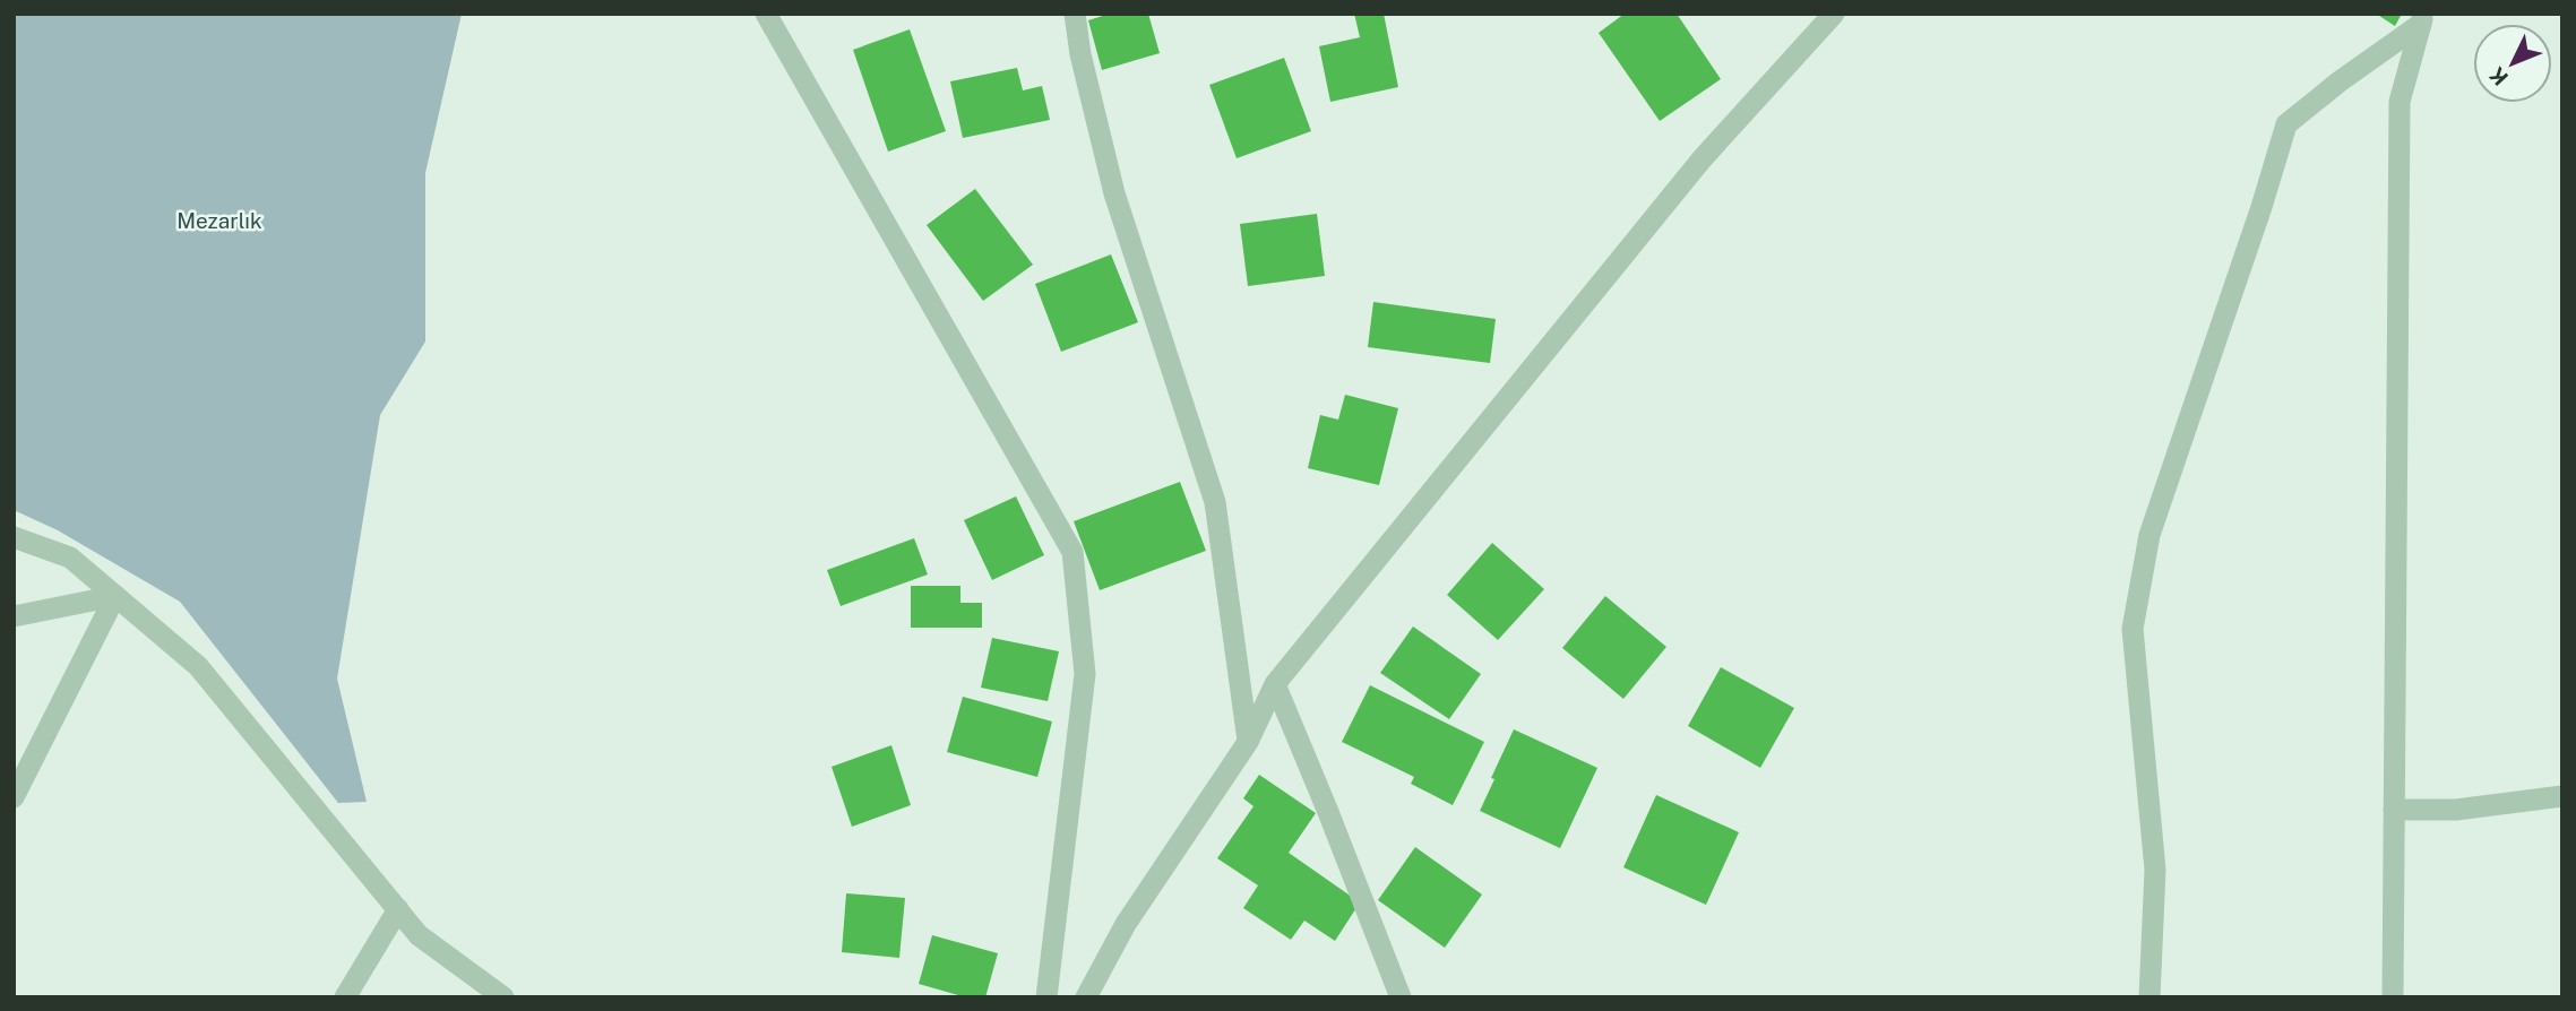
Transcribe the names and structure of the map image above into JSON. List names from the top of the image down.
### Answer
{
  "parks": ["Mezarlık"],
  "north": "bottom left"
}
